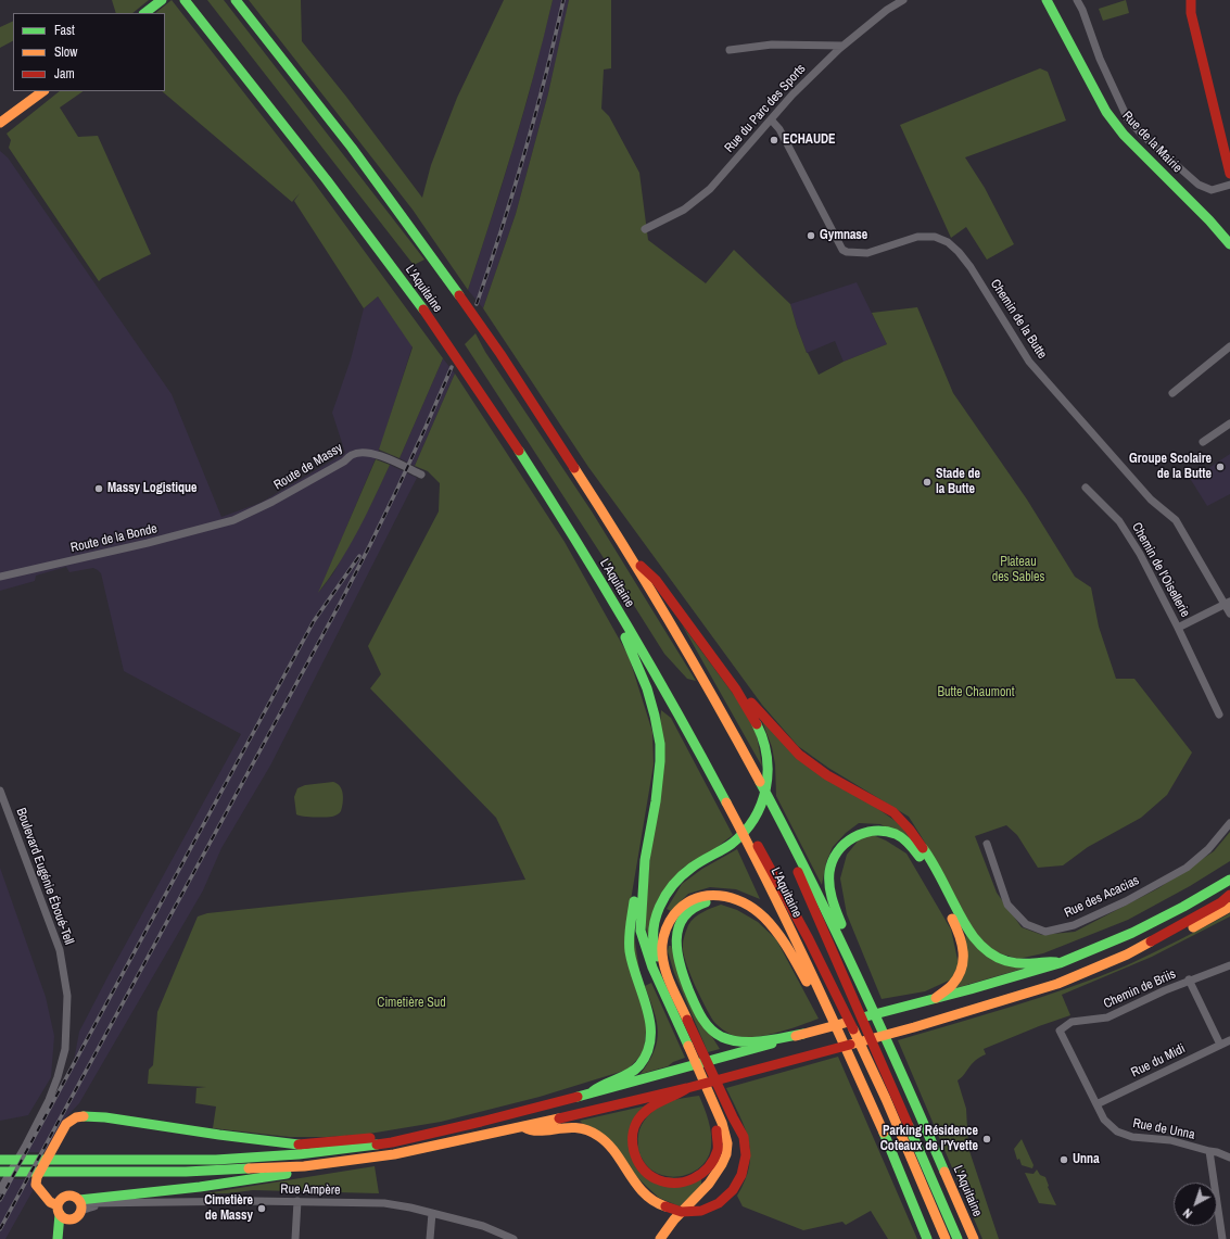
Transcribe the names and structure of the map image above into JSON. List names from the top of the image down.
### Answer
{
  "streets": {
    "main road": ["Rue de la Mairie", "L'Aquitaine"],
    "street": [
      "Rue du Parc des Sports",
      "Chemin de la Butte",
      "Route de Massy",
      "Route de la Bonde",
      "Chemin de l'Oisellerie",
      "Boulevard Eugénie Éboué-Tell",
      "Rue des Acacias",
      "Chemin de Briis",
      "Rue du Midi",
      "Rue de Unna",
      "Rue Ampère"
    ]
  },
  "crossings": [
    ["Rue du Parc des Sports", "Chemin de la Butte"],
    ["Chemin de la Butte", "Chemin de l'Oisellerie"],
    ["Route de Massy", "Route de la Bonde"],
    ["Chemin de Briis", "Rue de Unna"],
    ["Rue du Midi", "Rue de Unna"]
  ],
  "parks": ["Plateau des Sables", "Butte Chaumont", "Cimetière Sud"],
  "places": [
    "ECHAUDE",
    "Gymnase",
    "Groupe Scolaire de la Butte",
    "Stade de la Butte",
    "Massy Logistique",
    "Parking Résidence Coteaux de l’Yvette",
    "Unna",
    "Cimetière de Massy"
  ],
  "legend": ["Fast", "Slow", "Jam"],
  "north": "bottom left"
}
